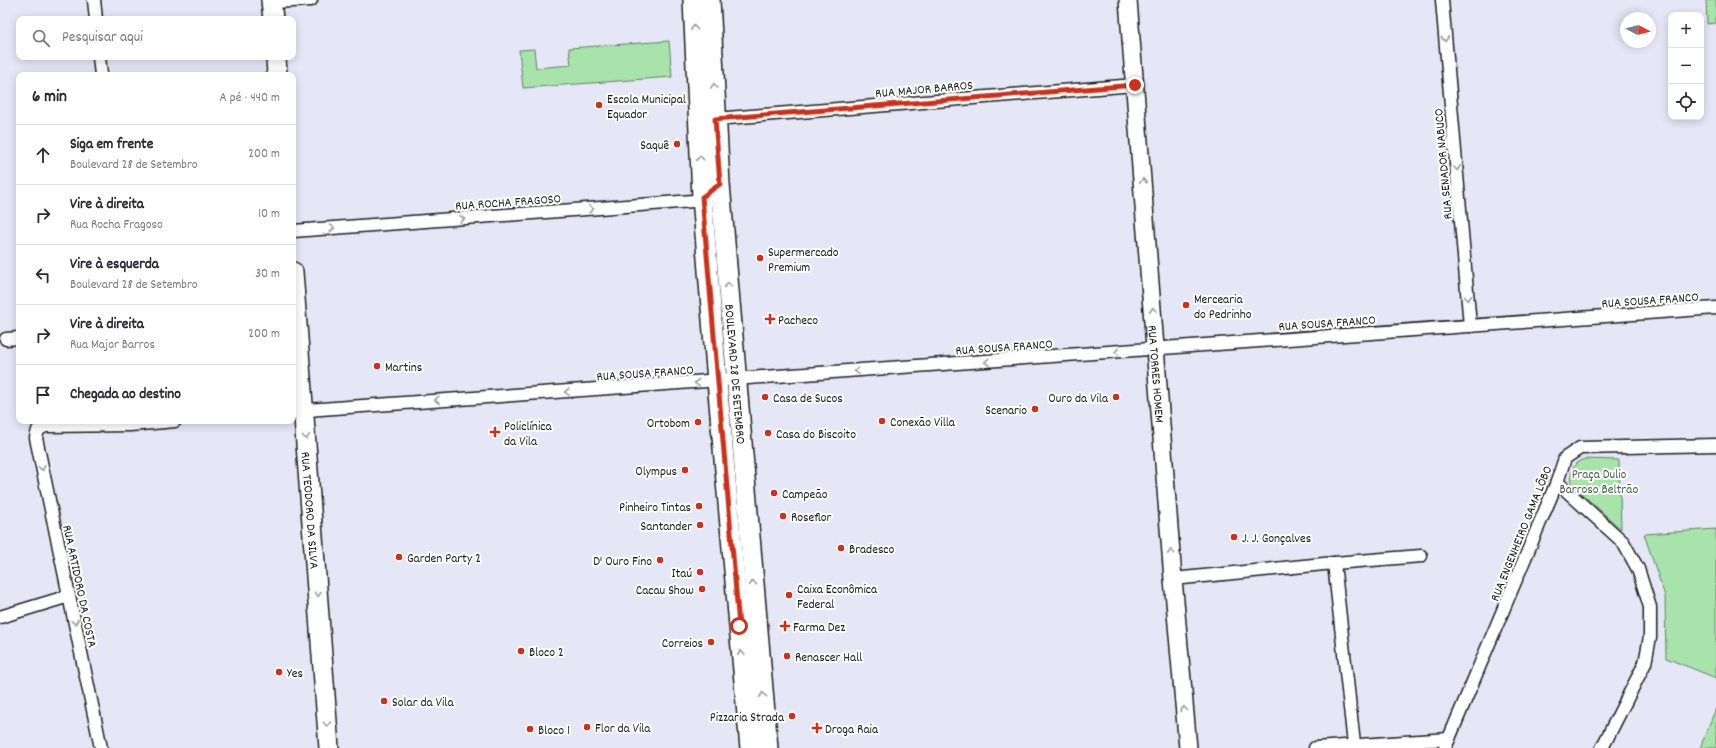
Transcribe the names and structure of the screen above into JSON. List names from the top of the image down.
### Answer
{
  "streets": {
    "main road": ["BOULEVARD 28 DE SETEMBRO", "RUA TEODORO DA SILVA"],
    "street": [
      "RUA MAJOR BARROS",
      "RUA SENADOR NABUCO",
      "RUA ROCHA FRAGOSO",
      "RUA SOUSA FRANCO",
      "RUA TORRES HOMEM",
      "RUA ENGENHEIRO GAMA LÔBO",
      "RUA ARTIDORO DA COSTA"
    ]
  },
  "crossings": [
    ["RUA MAJOR BARROS", "BOULEVARD 28 DE SETEMBRO"],
    ["RUA MAJOR BARROS", "RUA TORRES HOMEM"],
    ["RUA SENADOR NABUCO", "RUA SOUSA FRANCO"],
    ["RUA ROCHA FRAGOSO", "BOULEVARD 28 DE SETEMBRO"],
    ["RUA SOUSA FRANCO", "BOULEVARD 28 DE SETEMBRO"],
    ["RUA SOUSA FRANCO", "RUA TORRES HOMEM"],
    ["RUA SOUSA FRANCO", "RUA TEODORO DA SILVA"]
  ],
  "one_way": [
    "RUA SENADOR NABUCO",
    "RUA ROCHA FRAGOSO",
    "RUA SOUSA FRANCO",
    "BOULEVARD 28 DE SETEMBRO",
    "RUA TORRES HOMEM",
    "RUA TEODORO DA SILVA",
    "RUA ARTIDORO DA COSTA"
  ],
  "parks": ["Praça Dulio Barroso Beltrão"],
  "places": {
    "other": [
      "Escola Municipal Equador",
      "Saquê",
      "Supermercado Premium",
      "Mercearia do Pedrinho",
      "Martins",
      "Casa de Sucos",
      "Ouro da Vila",
      "Scenario",
      "Conexão Villa",
      "Ortobom",
      "Casa do Biscoito",
      "Olympus",
      "Campeão",
      "Pinheiro Tintas",
      "Roseflor",
      "Santander",
      "J. J. Gonçalves",
      "Bradesco",
      "Garden Party 2",
      "D' Ouro Fino",
      "Itaú",
      "Cacau Show",
      "Caixa Econômica Federal",
      "Correios",
      "Bloco 2",
      "Renascer Hall",
      "Yes",
      "Solar da Vila",
      "Pizzaria Strada",
      "Flor da Vila",
      "Bloco 1"
    ],
    "health": [
      "Pacheco",
      "Policlínica da Vila",
      "Farma Dez",
      "Droga Raia"
    ]
  },
  "north": "right",
  "page": {
    "map_buttons": ["+", "−"],
    "search": "Pesquisar aqui",
    "heading": ["6 min", "A pé · 440 m"],
    "list": [
      ["Siga em frente", "Boulevard 28 de Setembro", "200 m"],
      ["Vire à direita", "Rua Rocha Fragoso", "10 m"],
      ["Vire à esquerda", "Boulevard 28 de Setembro", "30 m"],
      ["Vire à direita", "Rua Major Barros", "200 m"],
      "Chegada ao destino"
    ]
  }
}
